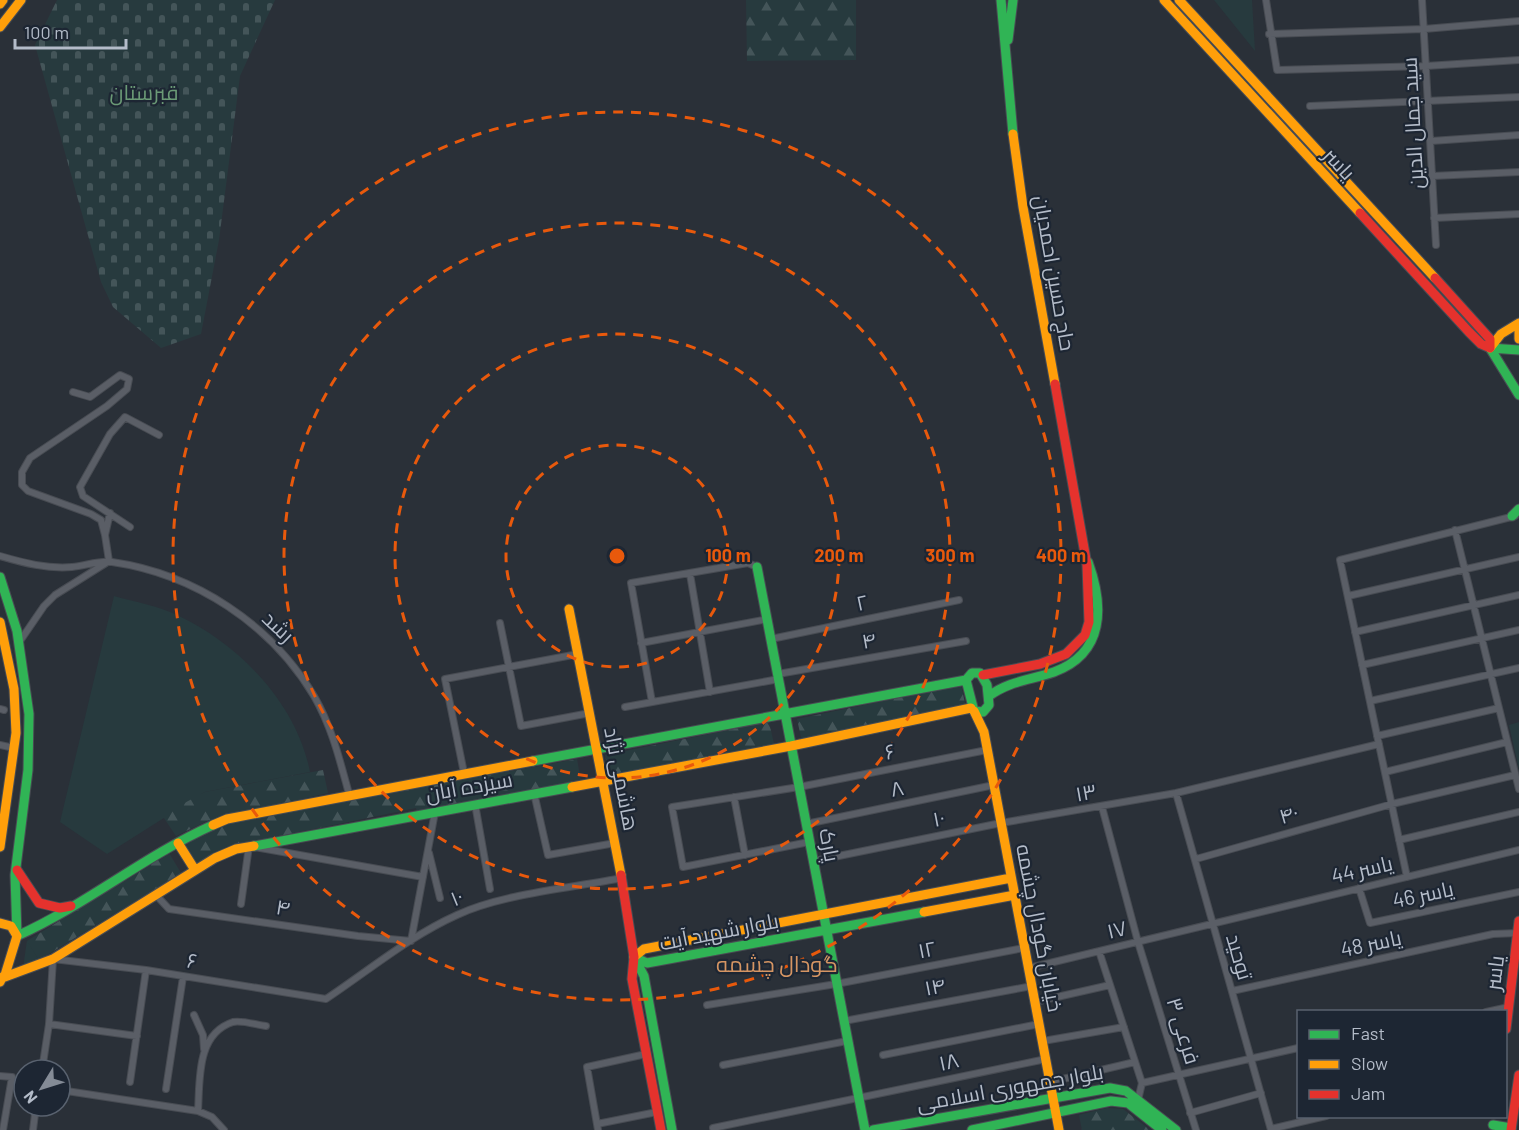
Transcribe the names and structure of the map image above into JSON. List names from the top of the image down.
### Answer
{
  "streets": {
    "main road": [
      "یاسر",
      "حاج حسین احمدیان",
      "هاشمی نژاد",
      "سیزده آبان",
      "پارک",
      "خیابان گودال چشمه",
      "بلوار شهید آیت",
      "بلوار جمهوری اسلامی"
    ],
    "street": [
      "سید جمال الدین",
      "۲",
      "رشد",
      "۴",
      "۶",
      "۸",
      "۱۳",
      "۴۰",
      "۱۰",
      "یاسر 44",
      "یاسر 46",
      "۱۷",
      "یاسر 48",
      "۱۲",
      "توحید",
      "۱۴",
      "فرعی ۳",
      "۱۸"
    ]
  },
  "crossings": [
    ["یاسر", "یاسر 48"],
    ["حاج حسین احمدیان", "سیزده آبان"],
    ["۲", "پارک"],
    ["رشد", "سیزده آبان"],
    ["۴", "سیزده آبان"],
    ["۴", "۱۰"],
    ["۴", "پارک"],
    ["۶", "سیزده آبان"],
    ["۶", "۱۰"],
    ["۶", "پارک"],
    ["۶", "خیابان گودال چشمه"],
    ["هاشمی نژاد", "سیزده آبان"],
    ["هاشمی نژاد", "۱۰"],
    ["هاشمی نژاد", "بلوار شهید آیت"],
    ["سیزده آبان", "۱۰"],
    ["سیزده آبان", "پارک"],
    ["۸", "پارک"],
    ["۸", "خیابان گودال چشمه"],
    ["۱۳", "۱۰"],
    ["۱۳", "خیابان گودال چشمه"],
    ["۱۳", "توحید"],
    ["۱۳", "فرعی ۳"],
    ["۴۰", "توحید"],
    ["۱۰", "پارک"],
    ["۱۰", "خیابان گودال چشمه"],
    ["پارک", "بلوار شهید آیت"],
    ["پارک", "۱۲"],
    ["پارک", "۱۴"],
    ["پارک", "۱۸"],
    ["یاسر 44", "یاسر 46"],
    ["یاسر 44", "۱۷"],
    ["یاسر 44", "توحید"],
    ["خیابان گودال چشمه", "۱۷"],
    ["خیابان گودال چشمه", "بلوار شهید آیت"],
    ["خیابان گودال چشمه", "۱۲"],
    ["خیابان گودال چشمه", "۱۴"],
    ["خیابان گودال چشمه", "۱۸"],
    ["خیابان گودال چشمه", "بلوار جمهوری اسلامی"],
    ["۱۷", "توحید"],
    ["۱۷", "فرعی ۳"],
    ["یاسر 48", "توحید"]
  ],
  "districts": ["گودال چشمه"],
  "parks": ["قبرستان"],
  "legend": ["Fast", "Slow", "Jam"],
  "scale_bar": "100 m",
  "north": "bottom left",
  "rings": [
    "100 m",
    "200 m",
    "300 m",
    "400 m"
  ]
}
